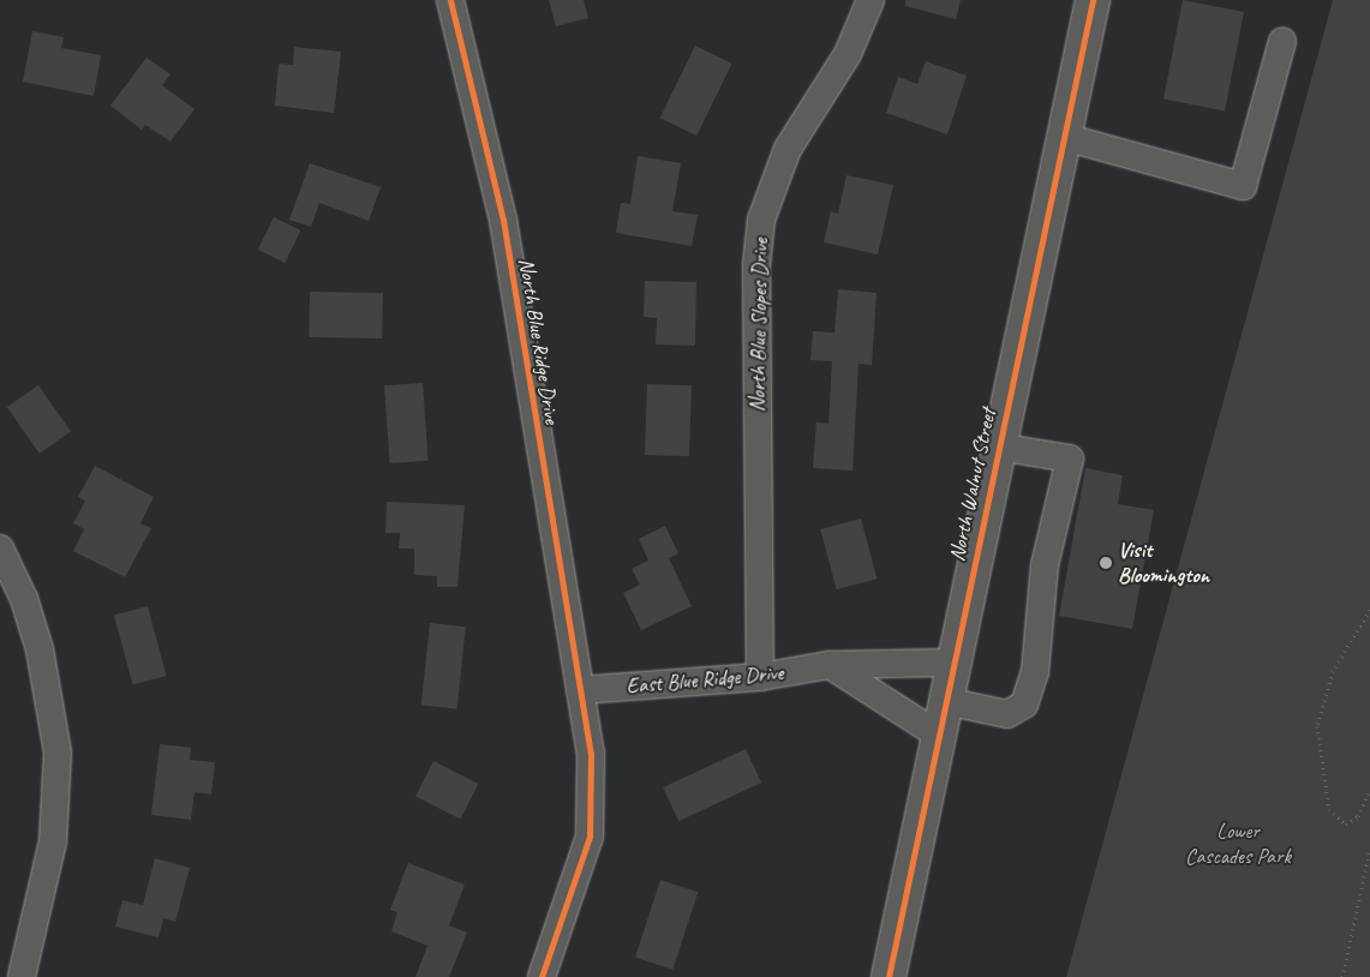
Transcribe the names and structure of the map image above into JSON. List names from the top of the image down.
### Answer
{
  "streets": {
    "main road": ["North Walnut Street"],
    "street": ["North Blue Slopes Drive", "North Blue Ridge Drive", "East Blue Ridge Drive"]
  },
  "crossings": [
    ["North Blue Slopes Drive", "East Blue Ridge Drive"],
    ["North Blue Ridge Drive", "East Blue Ridge Drive"],
    ["North Walnut Street", "East Blue Ridge Drive"]
  ],
  "parks": ["Lower Cascades Park"],
  "places": ["Visit Bloomington"]
}
